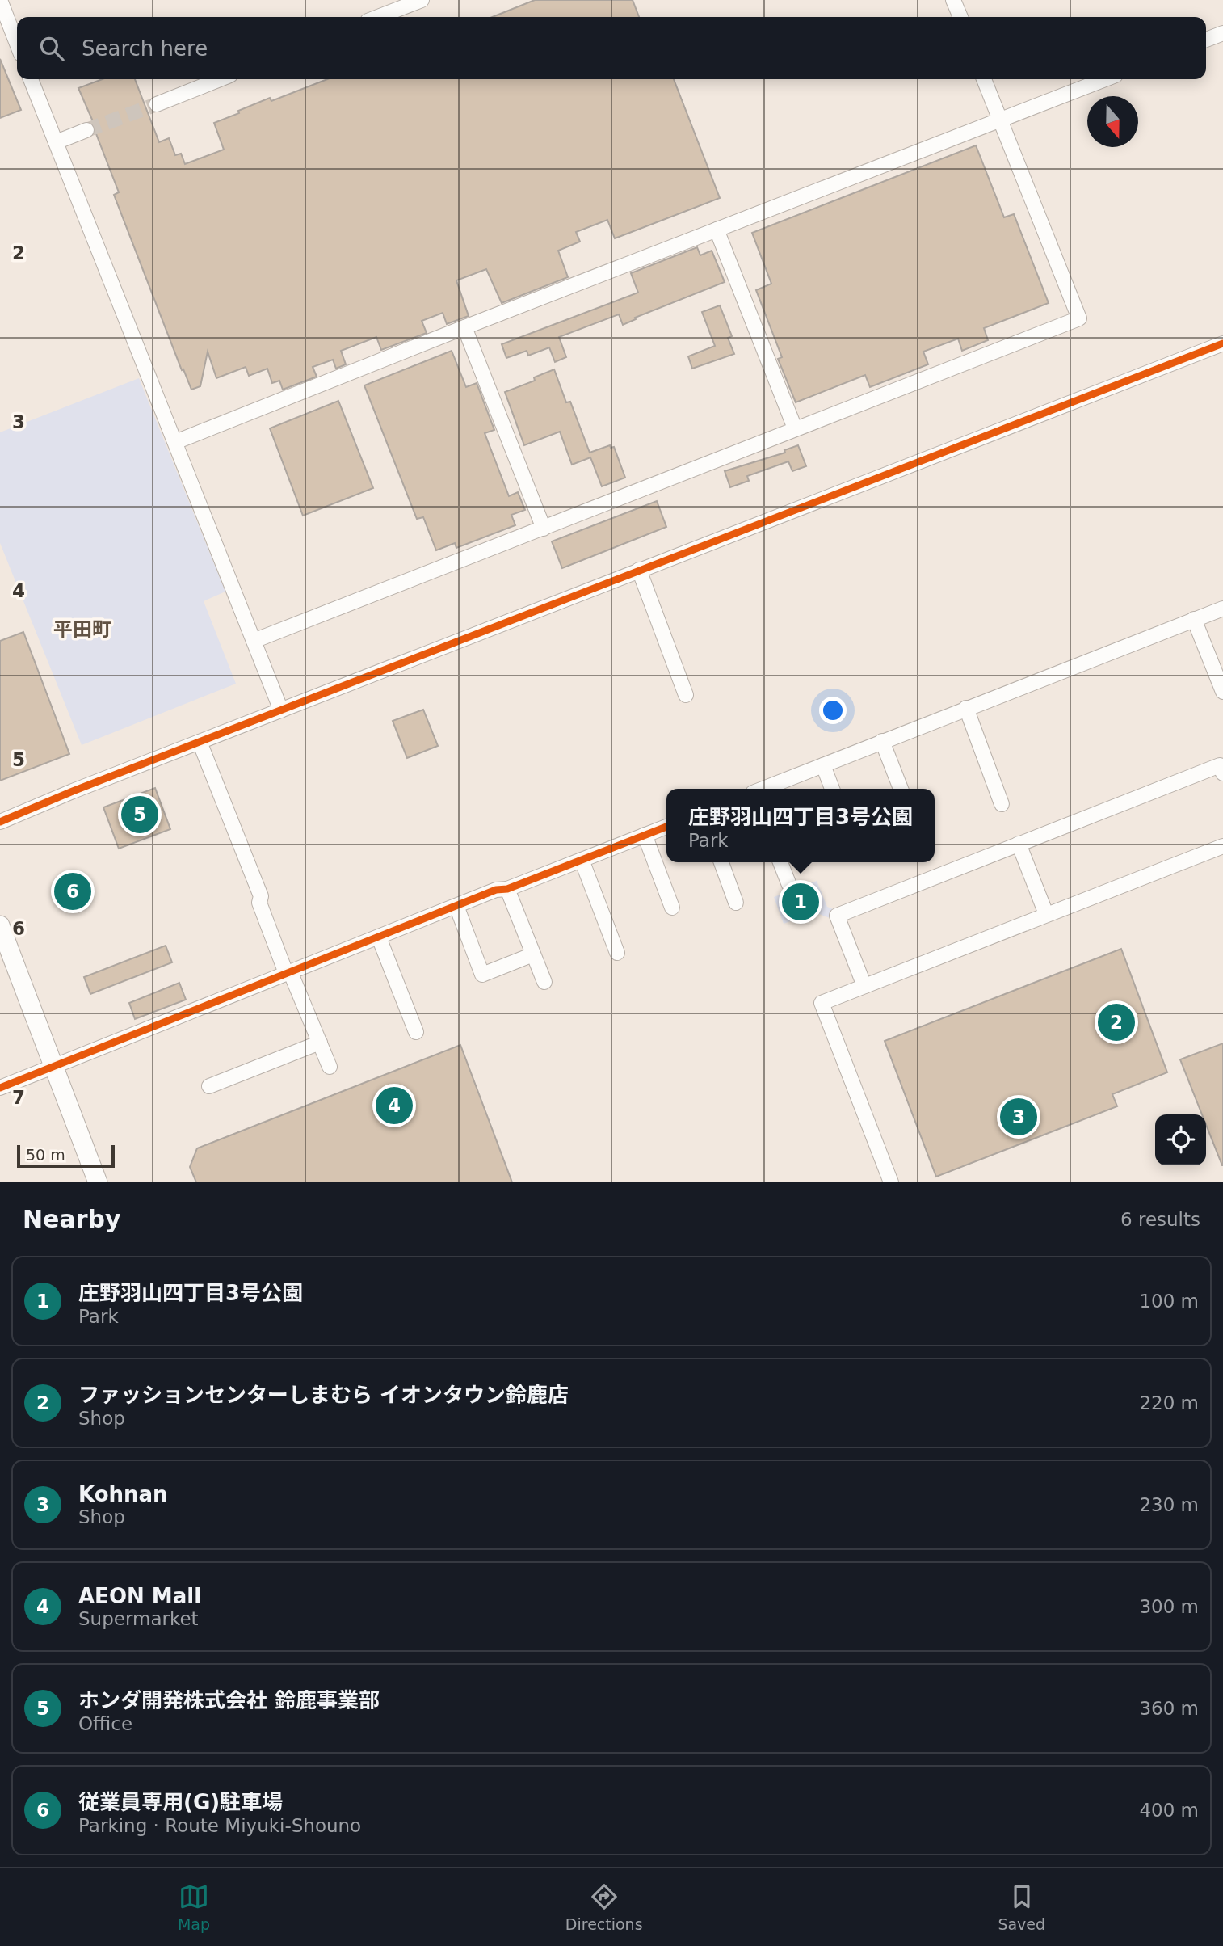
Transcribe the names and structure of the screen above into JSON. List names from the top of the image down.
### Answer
{
  "districts": ["平田町"],
  "scale_bar": "50 m",
  "north": "bottom",
  "page": {
    "search": "Search here",
    "popup": ["庄野羽山四丁目3号公園", "Park"],
    "pins": [
      "5",
      "6",
      "1",
      "2",
      "4",
      "3"
    ],
    "scale": "50 m",
    "heading": ["Nearby", "6 results"],
    "list": [
      {
        "mark": "1",
        "name": "庄野羽山四丁目3号公園",
        "note": "Park",
        "value": "100 m"
      },
      {
        "mark": "2",
        "name": "ファッションセンターしまむら イオンタウン鈴鹿店",
        "note": "Shop",
        "value": "220 m"
      },
      {
        "mark": "3",
        "name": "Kohnan",
        "note": "Shop",
        "value": "230 m"
      },
      {
        "mark": "4",
        "name": "AEON Mall",
        "note": "Supermarket",
        "value": "300 m"
      },
      {
        "mark": "5",
        "name": "ホンダ開発株式会社 鈴鹿事業部",
        "note": "Office",
        "value": "360 m"
      },
      {
        "mark": "6",
        "name": "従業員専用(G)駐車場",
        "note": "Parking · Route Miyuki-Shouno",
        "value": "400 m"
      }
    ],
    "nav": ["Map", "Directions", "Saved"]
  },
  "grid": {
    "rows": [
      "2",
      "3",
      "4",
      "5",
      "6",
      "7"
    ]
  }
}
